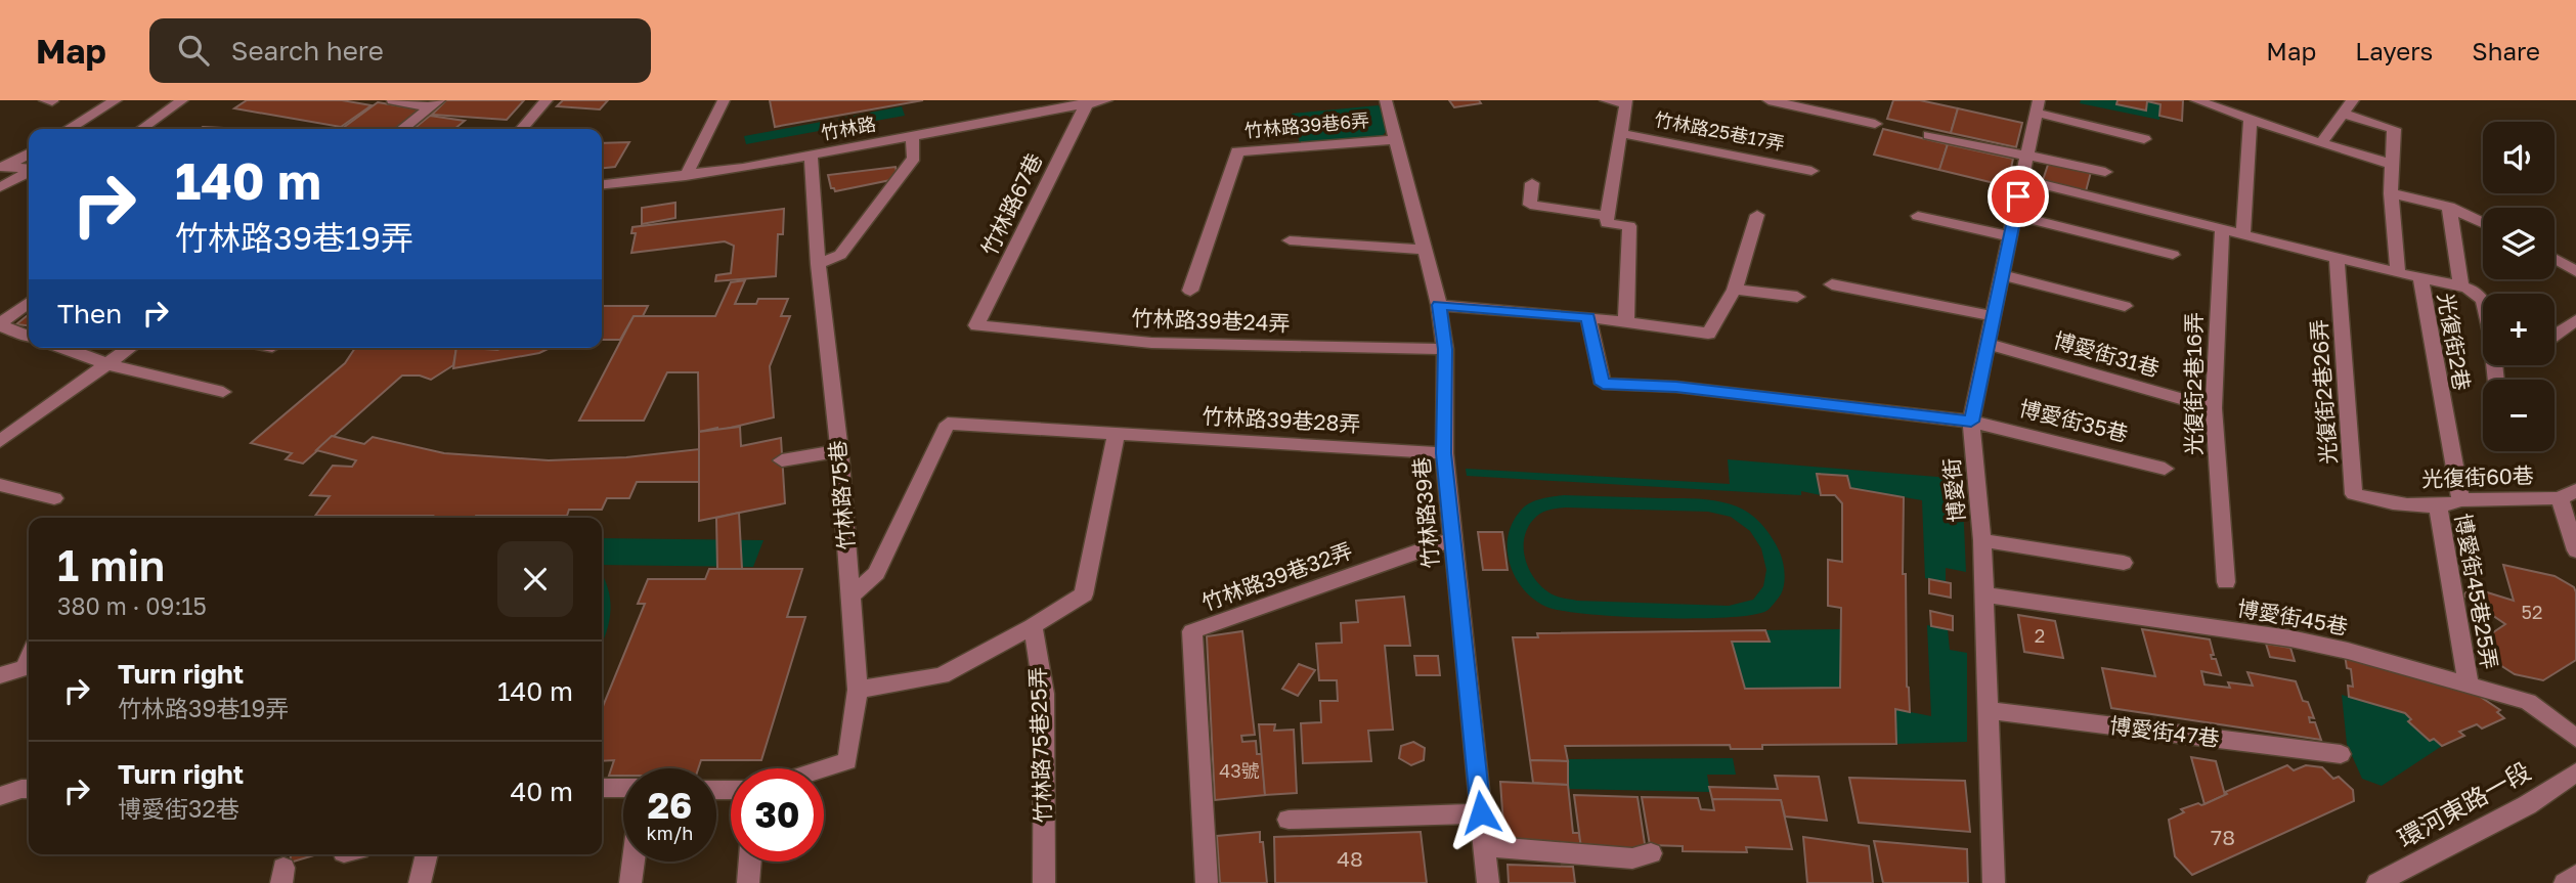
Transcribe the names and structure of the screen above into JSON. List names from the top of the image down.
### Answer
{
  "streets": {
    "street": [
      "竹林路39巷6弄",
      "竹林路",
      "竹林路25巷17弄",
      "竹林路67巷",
      "竹林路39巷24弄",
      "光復街2巷",
      "博愛街31巷",
      "光復街2巷16弄",
      "光復街2巷26弄",
      "竹林路39巷28弄",
      "博愛街35巷",
      "光復街60巷",
      "博愛街",
      "竹林路75巷",
      "竹林路39巷",
      "竹林路39巷32弄",
      "博愛街45巷25弄",
      "博愛街45巷",
      "博愛街47巷",
      "竹林路75巷25弄",
      "環河東路一段"
    ]
  },
  "crossings": [
    ["竹林路39巷6弄", "竹林路39巷"],
    ["竹林路", "竹林路67巷"],
    ["竹林路", "竹林路75巷"],
    ["竹林路67巷", "竹林路39巷24弄"],
    ["竹林路39巷24弄", "竹林路39巷"],
    ["光復街2巷", "光復街2巷16弄"],
    ["光復街2巷", "光復街2巷26弄"],
    ["光復街2巷", "光復街60巷"],
    ["光復街2巷", "博愛街"],
    ["博愛街31巷", "光復街2巷16弄"],
    ["博愛街31巷", "博愛街"],
    ["光復街2巷26弄", "光復街60巷"],
    ["竹林路39巷28弄", "竹林路75巷"],
    ["竹林路39巷28弄", "竹林路39巷"],
    ["博愛街35巷", "博愛街"],
    ["光復街60巷", "博愛街45巷25弄"],
    ["博愛街", "博愛街45巷"],
    ["博愛街", "博愛街47巷"],
    ["竹林路39巷", "竹林路39巷32弄"],
    ["博愛街45巷25弄", "博愛街45巷"]
  ],
  "house_numbers": [
    "52",
    "2",
    "43號",
    "78",
    "48"
  ],
  "page": {
    "header": "Map",
    "search": "Search here",
    "nav": ["Map", "Layers", "Share"],
    "map_buttons": ["+", "−"],
    "turn": ["140 m", "竹林路39巷19弄"],
    "then": "Then",
    "heading": ["1 min", "380 m · 09:15"],
    "list": [
      {
        "name": "Turn right",
        "note": "竹林路39巷19弄",
        "value": "140 m"
      },
      {
        "name": "Turn right",
        "note": "博愛街32巷",
        "value": "40 m"
      }
    ],
    "speed": "26 km/h",
    "limit": "30"
  }
}
